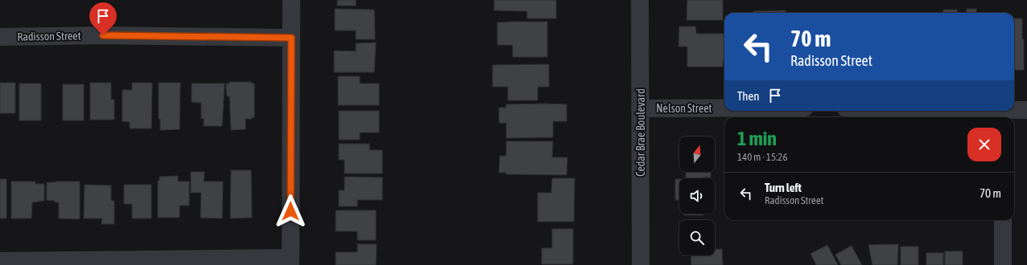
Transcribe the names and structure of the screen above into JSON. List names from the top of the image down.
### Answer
{
  "streets": {
    "street": ["Radisson Street", "Nelson Street", "Cedar Brae Boulevard"]
  },
  "crossings": [
    ["Nelson Street", "Cedar Brae Boulevard"]
  ],
  "north": "top",
  "page": {
    "turn": ["70 m", "Radisson Street"],
    "then": "Then",
    "heading": ["1 min", "140 m · 15:26"],
    "list": [
      {
        "name": "Turn left",
        "note": "Radisson Street",
        "value": "70 m"
      }
    ]
  }
}
